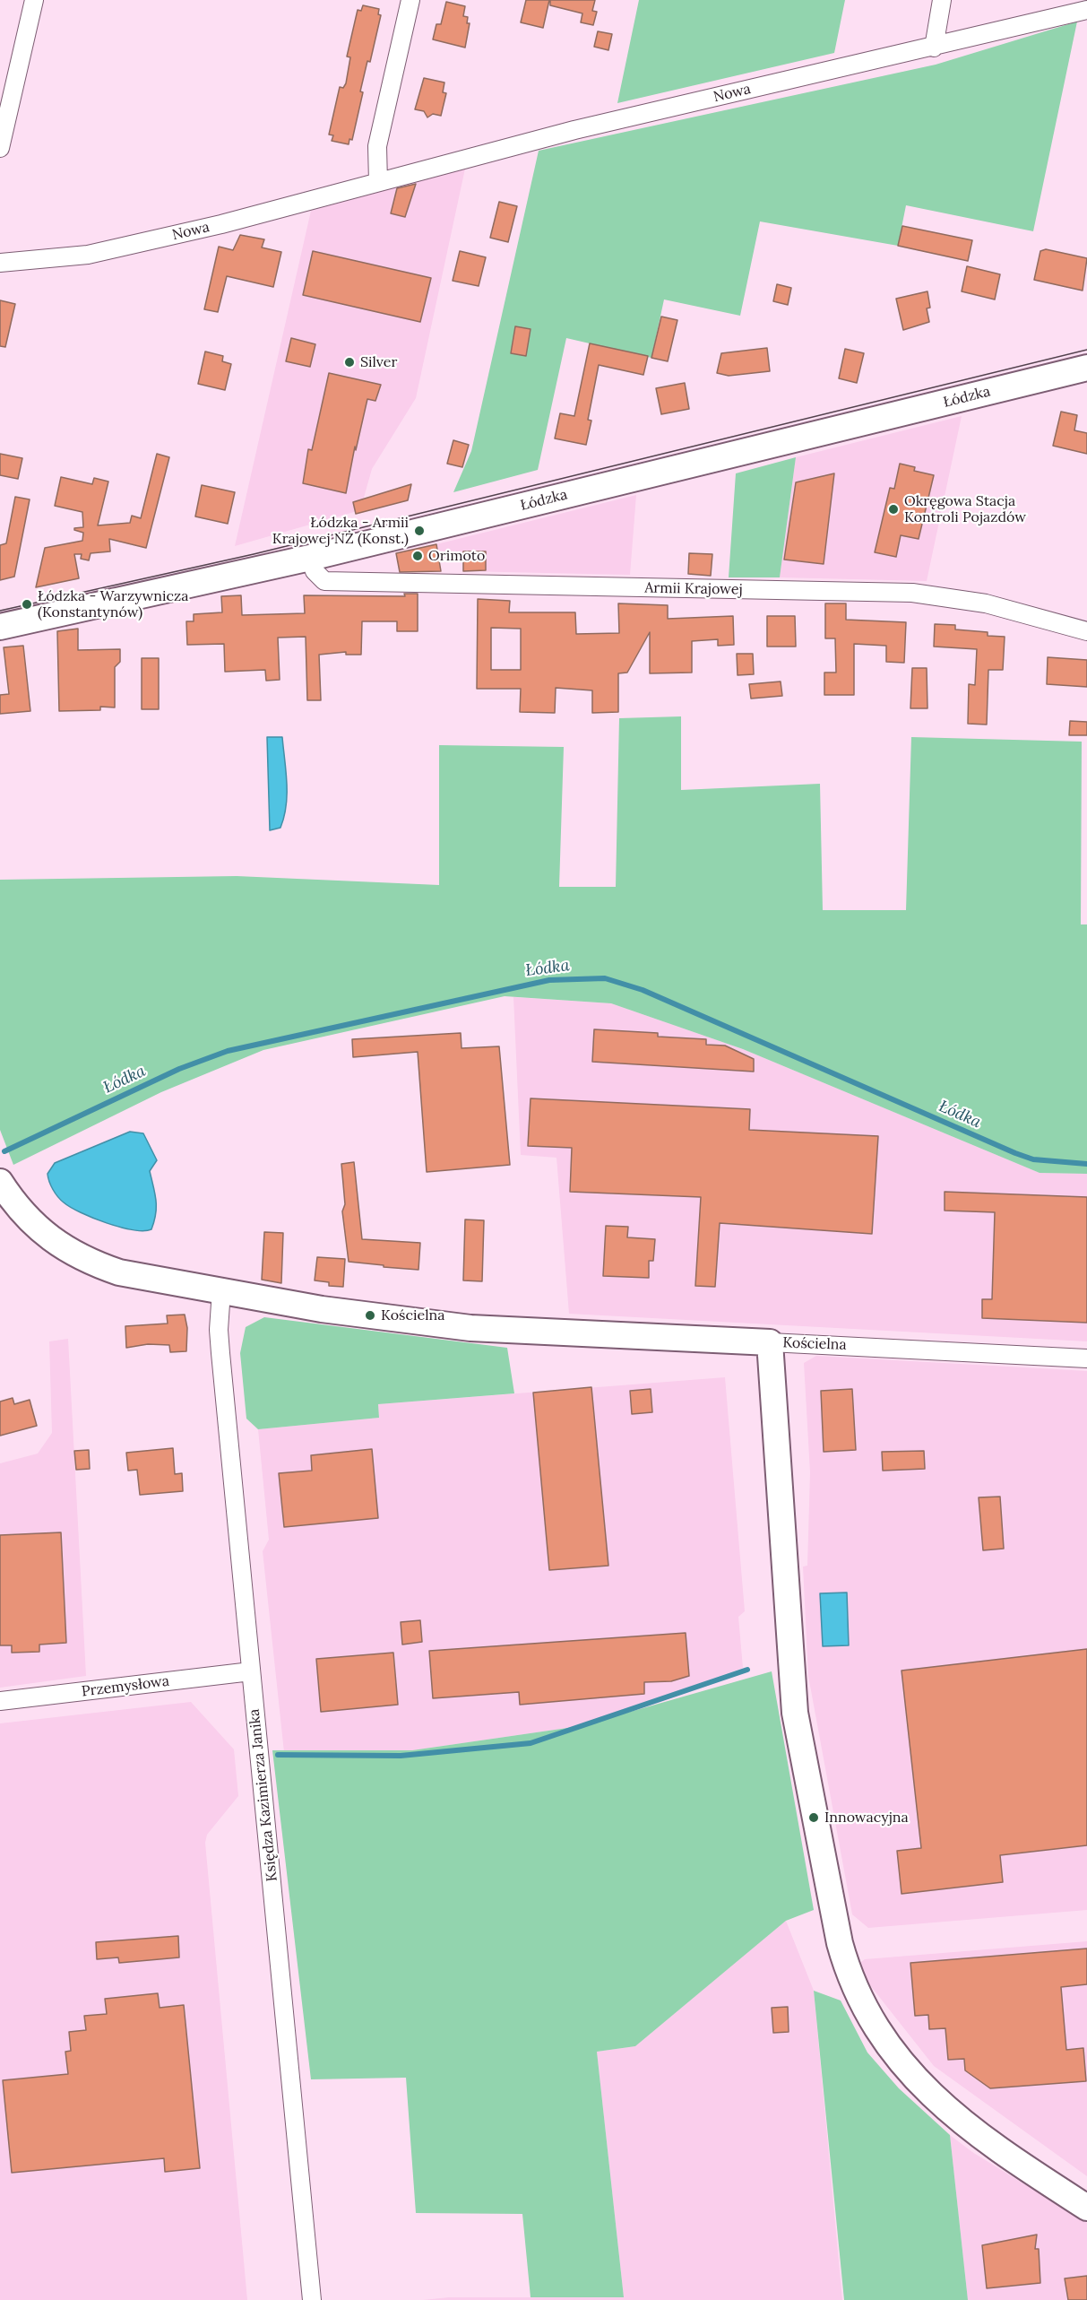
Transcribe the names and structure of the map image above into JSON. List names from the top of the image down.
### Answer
{
  "streets": {
    "street": [
      "Nowa",
      "Łódzka",
      "Armii Krajowej",
      "Kościelna",
      "Przemysłowa",
      "Księdza Kazimierza Janika"
    ]
  },
  "crossings": [
    ["Łódzka", "Armii Krajowej"],
    ["Kościelna", "Księdza Kazimierza Janika"],
    ["Przemysłowa", "Księdza Kazimierza Janika"]
  ],
  "water": ["Łódka"],
  "places": [
    "Silver",
    "Okręgowa Stacja Kontroli Pojazdów",
    "Łódzka - Armii Krajowej NŻ (Konst.)",
    "Orimoto",
    "Łódzka - Warzywnicza (Konstantynów)",
    "Kościelna",
    "Innowacyjna"
  ]
}
